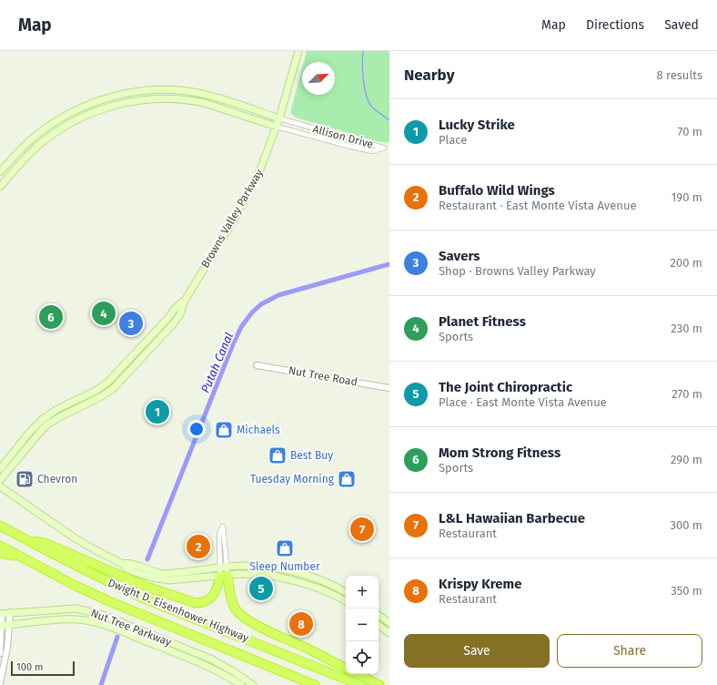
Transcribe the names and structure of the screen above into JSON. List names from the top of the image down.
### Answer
{
  "streets": {
    "highway": ["Dwight D. Eisenhower Highway"],
    "main road": ["Allison Drive", "Browns Valley Parkway", "Nut Tree Parkway"],
    "street": ["Nut Tree Road"]
  },
  "crossings": [
    ["Allison Drive", "Browns Valley Parkway"]
  ],
  "water": ["Putah Canal"],
  "places": {
    "shop": [
      "Michaels",
      "Best Buy",
      "Tuesday Morning",
      "Sleep Number"
    ],
    "fuel station": ["Chevron"]
  },
  "scale_bar": "100 m",
  "north": "top right",
  "page": {
    "header": "Map",
    "nav": ["Map", "Directions", "Saved"],
    "heading": ["Nearby", "8 results"],
    "list": [
      {
        "mark": "1",
        "name": "Lucky Strike",
        "note": "Place",
        "value": "70 m"
      },
      {
        "mark": "2",
        "name": "Buffalo Wild Wings",
        "note": "Restaurant · East Monte Vista Avenue",
        "value": "190 m"
      },
      {
        "mark": "3",
        "name": "Savers",
        "note": "Shop · Browns Valley Parkway",
        "value": "200 m"
      },
      {
        "mark": "4",
        "name": "Planet Fitness",
        "note": "Sports",
        "value": "230 m"
      },
      {
        "mark": "5",
        "name": "The Joint Chiropractic",
        "note": "Place · East Monte Vista Avenue",
        "value": "270 m"
      },
      {
        "mark": "6",
        "name": "Mom Strong Fitness",
        "note": "Sports",
        "value": "290 m"
      },
      {
        "mark": "7",
        "name": "L&L Hawaiian Barbecue",
        "note": "Restaurant",
        "value": "300 m"
      },
      {
        "mark": "8",
        "name": "Krispy Kreme",
        "note": "Restaurant",
        "value": "350 m"
      }
    ],
    "pins": [
      "4",
      "6",
      "3",
      "1",
      "7",
      "2",
      "5",
      "8"
    ],
    "map_buttons": ["+", "−"],
    "buttons": ["Save", "Share"],
    "scale": "100 m"
  }
}
